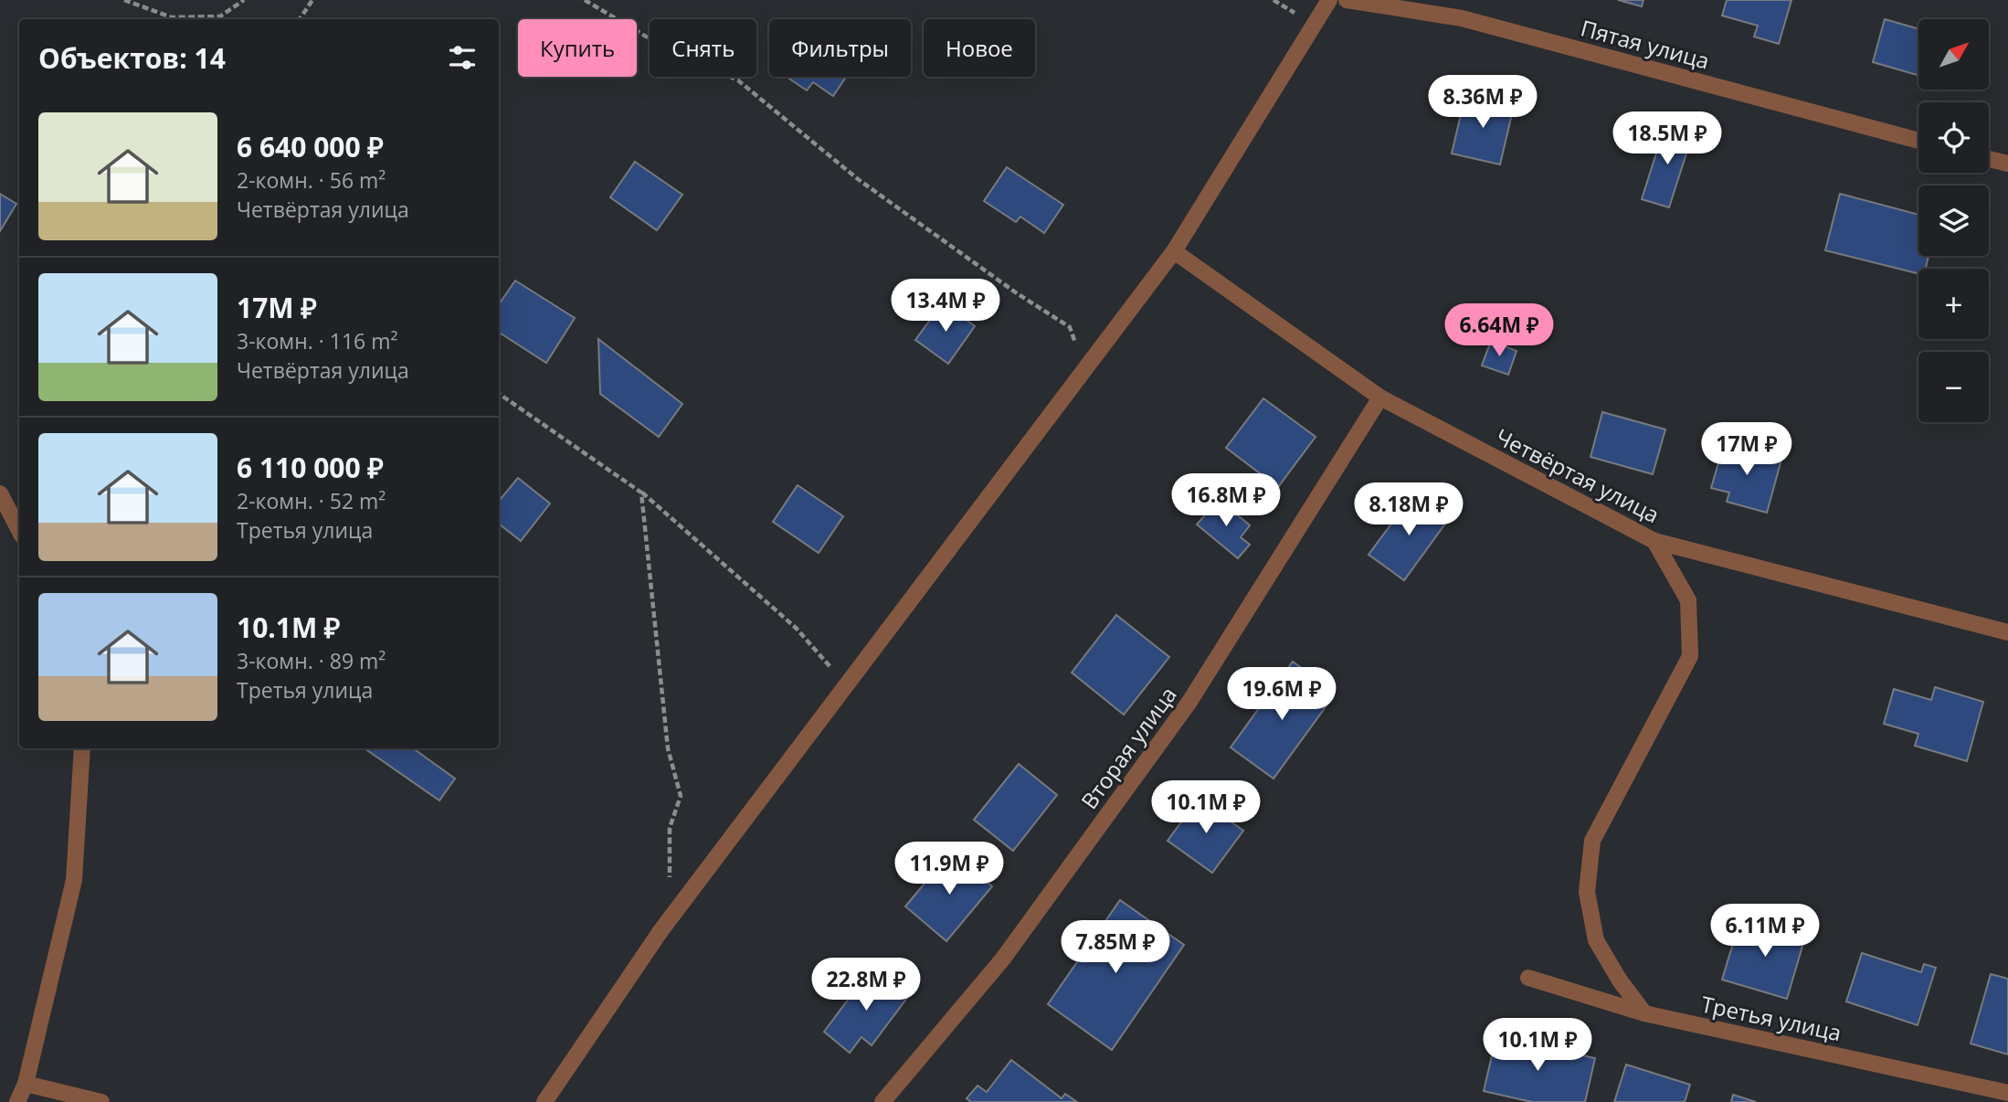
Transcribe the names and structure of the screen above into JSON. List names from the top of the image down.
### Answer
{
  "streets": {
    "street": [
      "Пятая улица",
      "Четвёртая улица",
      "Вторая улица",
      "Третья улица"
    ]
  },
  "crossings": [
    ["Четвёртая улица", "Вторая улица"]
  ],
  "north": "top right",
  "page": {
    "map_buttons": ["+", "−"],
    "chip": [
      "Купить",
      "Снять",
      "Фильтры",
      "Новое"
    ],
    "heading": "Объектов: 14",
    "price": [
      "8.36M ₽",
      "18.5M ₽",
      "13.4M ₽",
      "6.64M ₽",
      "17M ₽",
      "16.8M ₽",
      "8.18M ₽",
      "19.6M ₽",
      "10.1M ₽",
      "11.9M ₽",
      "6.11M ₽",
      "7.85M ₽",
      "22.8M ₽",
      "10.1M ₽"
    ],
    "list": [
      {
        "name": "6 640 000 ₽",
        "note": "2-комн. · 56 m² · Четвёртая улица"
      },
      {
        "name": "17M ₽",
        "note": "3-комн. · 116 m² · Четвёртая улица"
      },
      {
        "name": "6 110 000 ₽",
        "note": "2-комн. · 52 m² · Третья улица"
      },
      {
        "name": "10.1M ₽",
        "note": "3-комн. · 89 m² · Третья улица"
      }
    ]
  }
}
